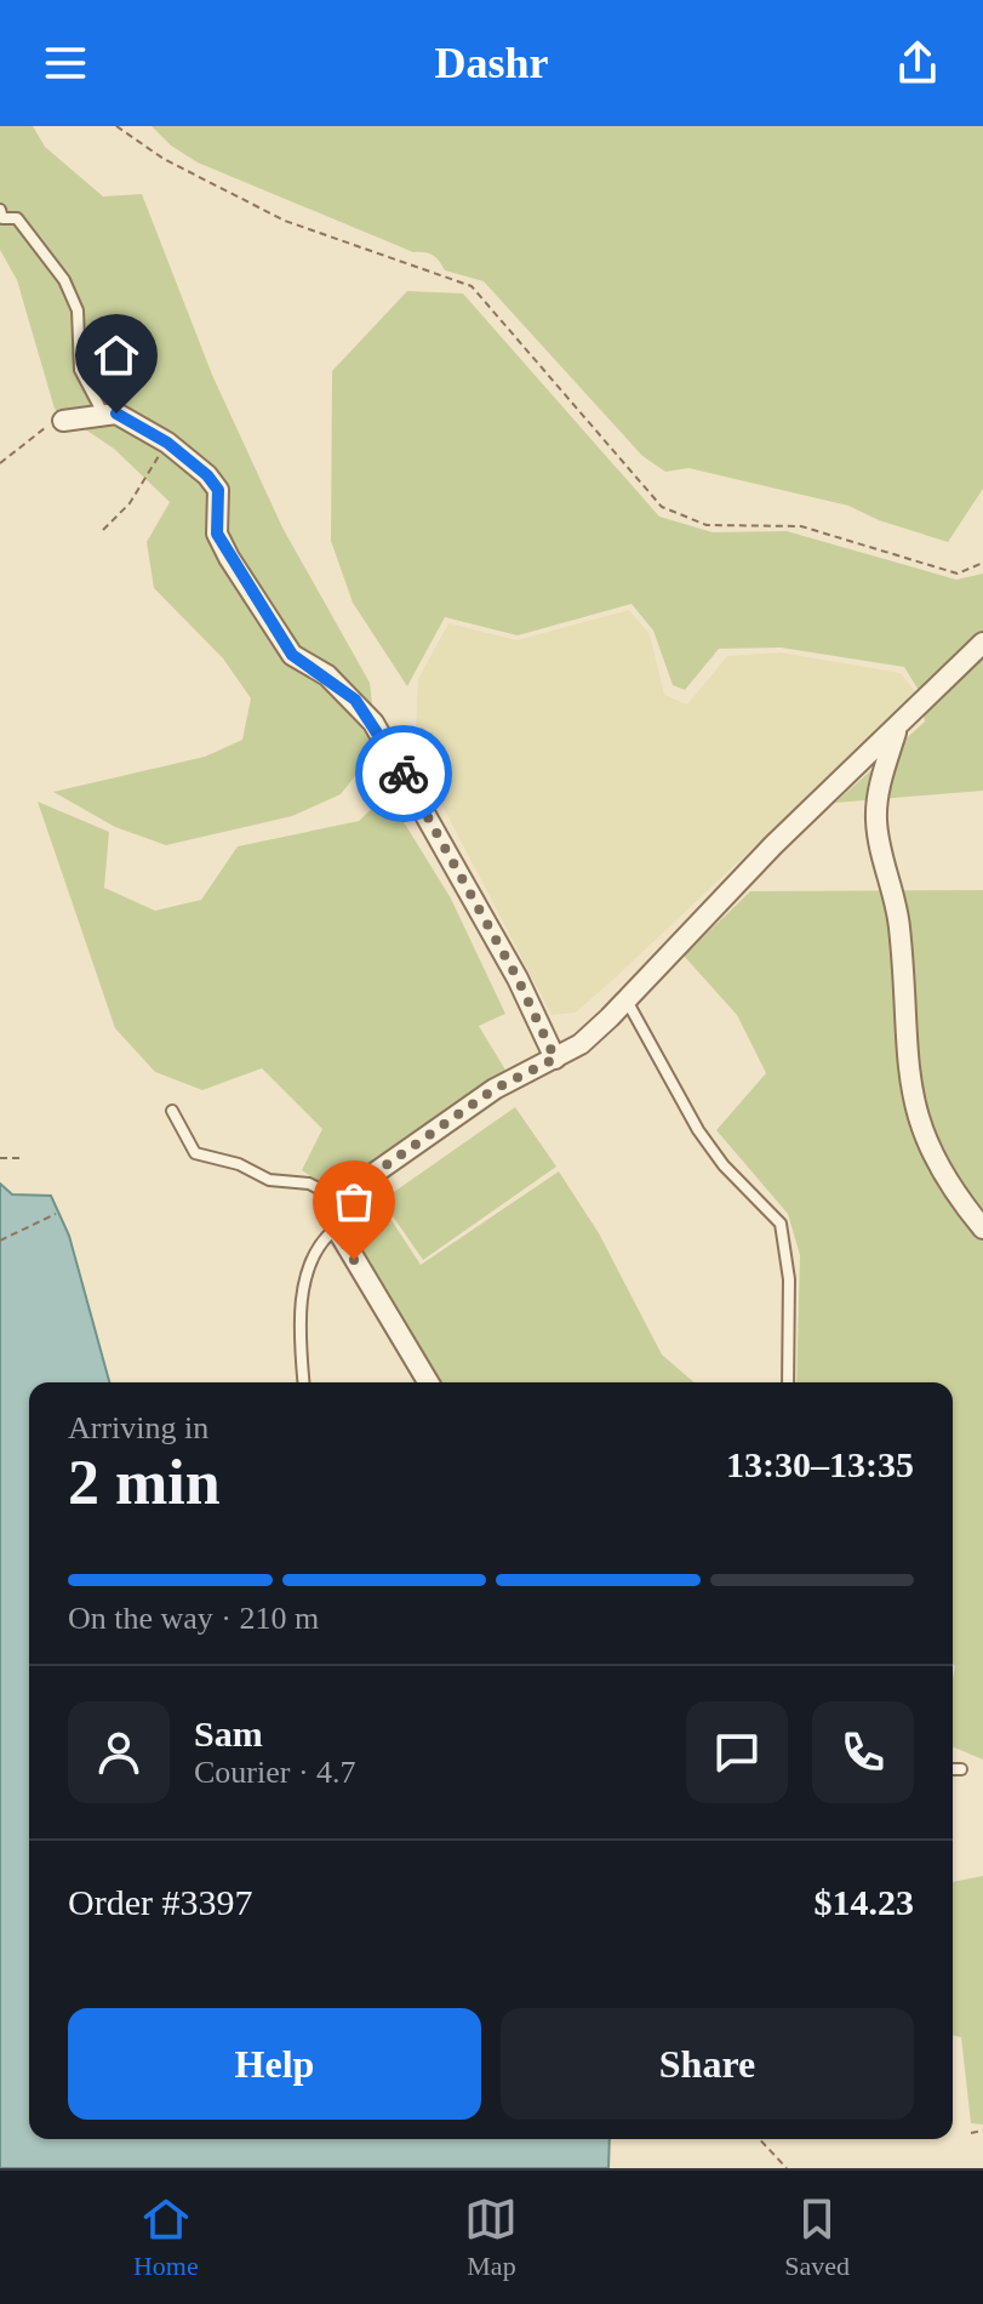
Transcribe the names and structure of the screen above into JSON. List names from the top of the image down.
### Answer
{
  "page": {
    "header": "Dashr",
    "heading": ["2 min", "Arriving in", "13:30–13:35"],
    "panel": [
      "Sam",
      "Courier · 4.7",
      "Order #3397",
      "$14.23"
    ],
    "bar": "On the way · 210 m",
    "buttons": ["Help", "Share"],
    "tabs": ["Home", "Map", "Saved"]
  }
}
